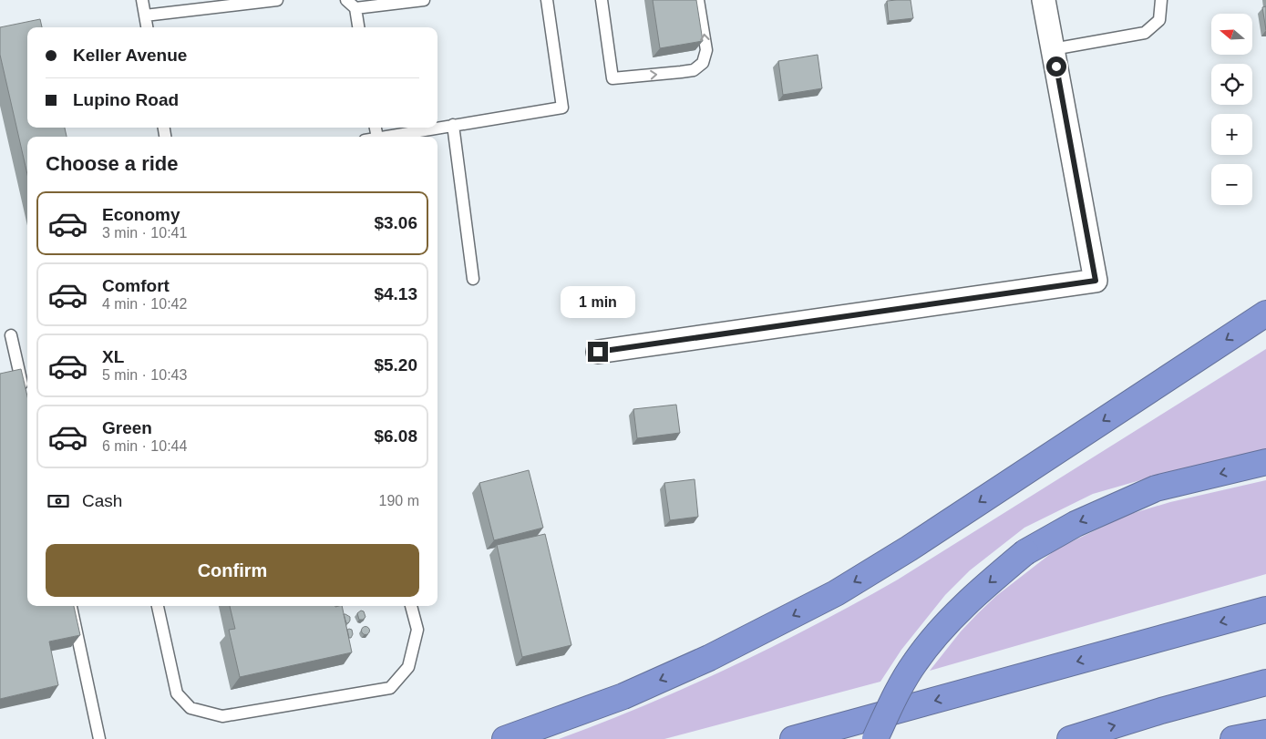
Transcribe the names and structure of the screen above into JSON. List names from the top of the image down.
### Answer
{
  "north": "left",
  "page": {
    "map_buttons": ["+", "−"],
    "banner": ["Keller Avenue", "Lupino Road"],
    "heading": "Choose a ride",
    "list": [
      {
        "name": "Economy",
        "note": "3 min · 10:41",
        "value": "$3.06"
      },
      {
        "name": "Comfort",
        "note": "4 min · 10:42",
        "value": "$4.13"
      },
      {
        "name": "XL",
        "note": "5 min · 10:43",
        "value": "$5.20"
      },
      {
        "name": "Green",
        "note": "6 min · 10:44",
        "value": "$6.08"
      }
    ],
    "bubble": "1 min",
    "pay": ["Cash", "190 m"],
    "buttons": "Confirm"
  }
}
